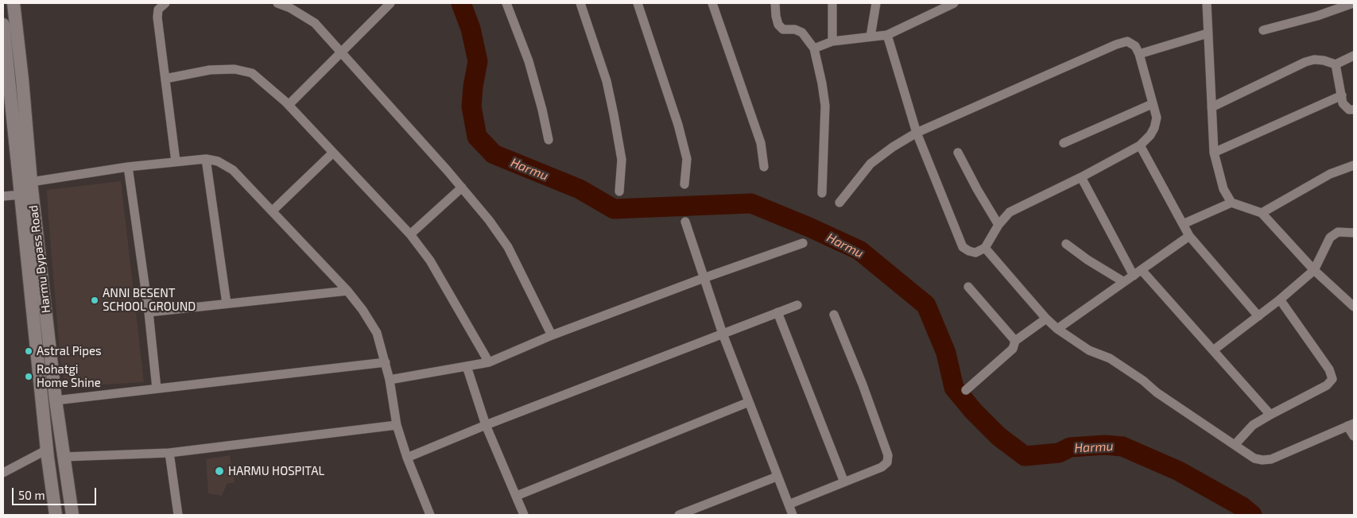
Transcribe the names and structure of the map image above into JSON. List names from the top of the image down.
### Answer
{
  "streets": {
    "main road": ["Harmu Bypass Road"]
  },
  "water": ["Harmu"],
  "places": [
    "ANNI BESENT SCHOOL GROUND",
    "Astral Pipes",
    "Rohatgi Home Shine",
    "HARMU HOSPITAL"
  ],
  "scale_bar": "50 m"
}
